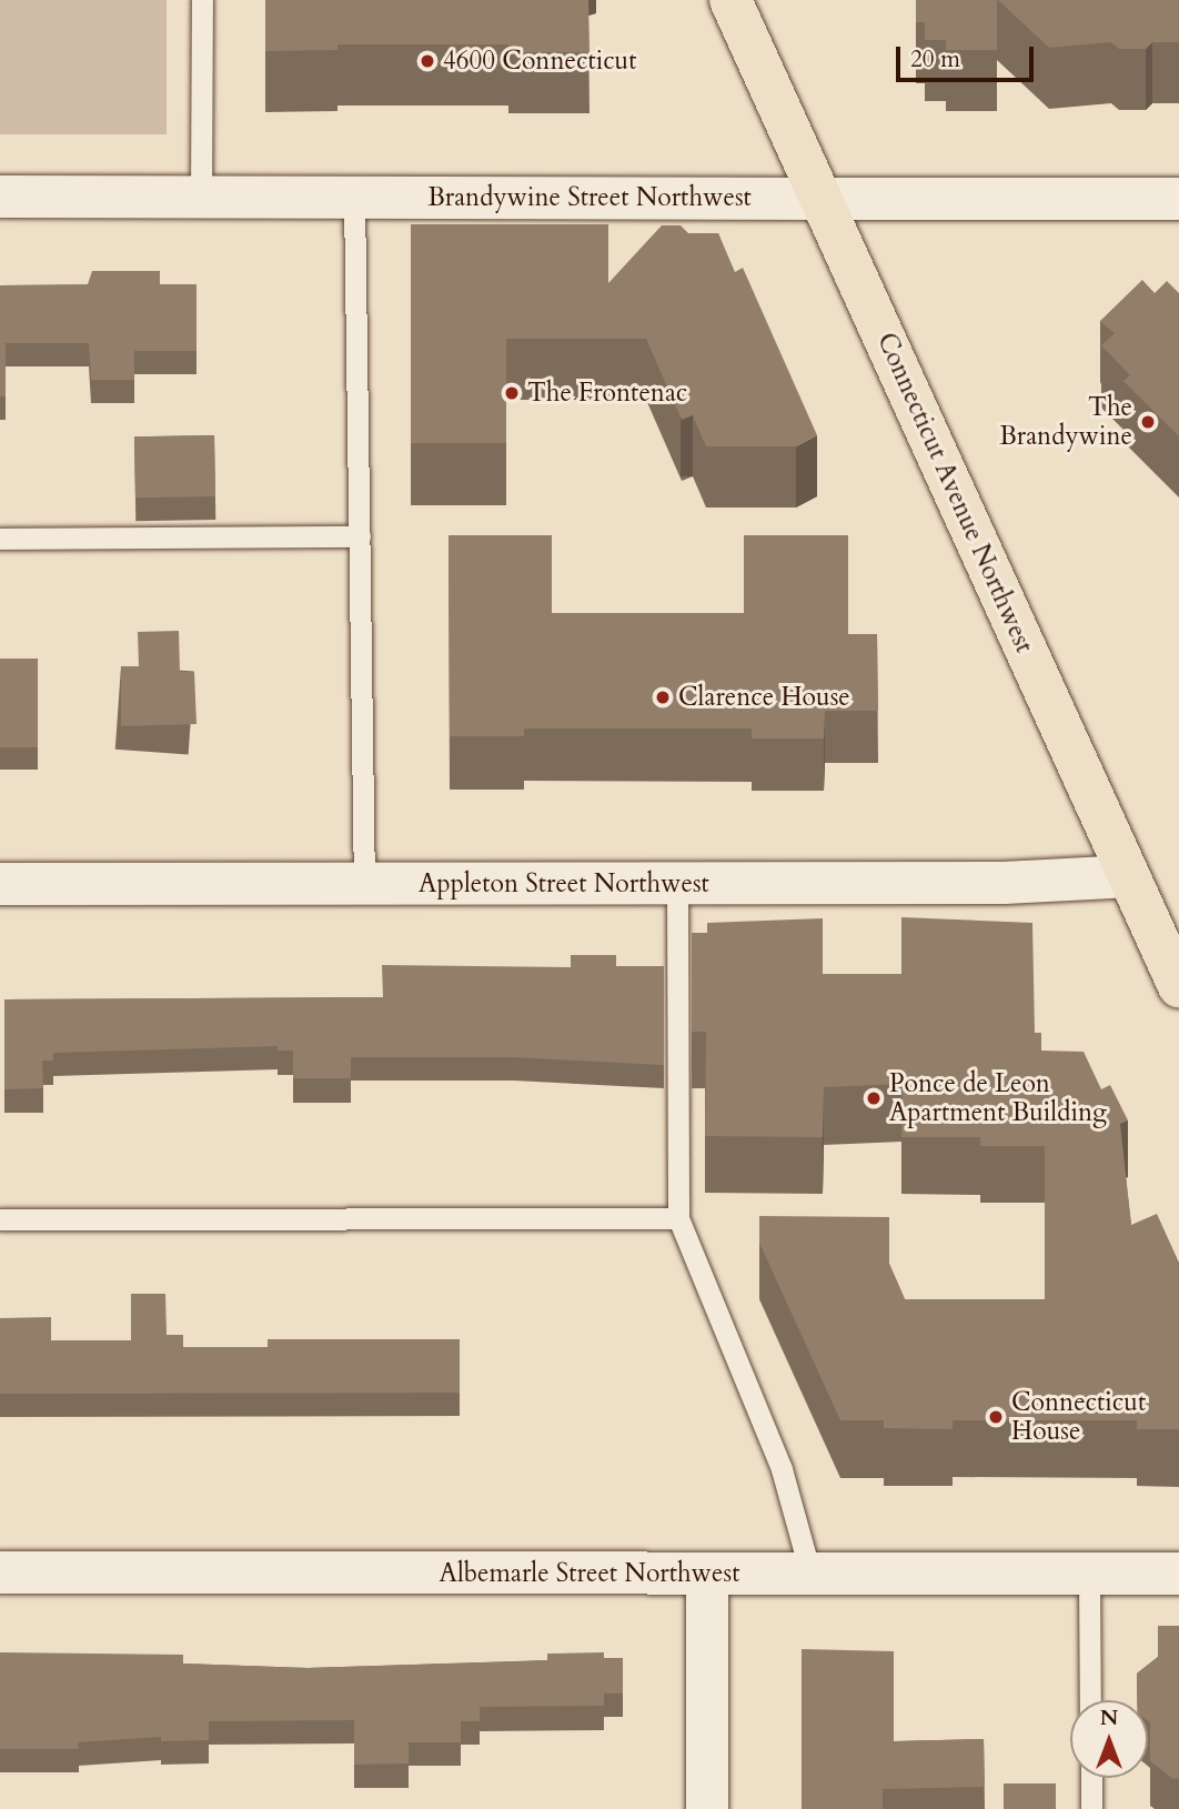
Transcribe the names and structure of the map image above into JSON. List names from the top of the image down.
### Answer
{
  "streets": {
    "main road": ["Connecticut Avenue Northwest"],
    "street": ["Brandywine Street Northwest", "Appleton Street Northwest", "Albemarle Street Northwest"]
  },
  "crossings": [
    ["Brandywine Street Northwest", "Connecticut Avenue Northwest"],
    ["Connecticut Avenue Northwest", "Appleton Street Northwest"]
  ],
  "places": [
    "4600 Connecticut",
    "The Frontenac",
    "The Brandywine",
    "Clarence House",
    "Ponce de Leon Apartment Building",
    "Connecticut House"
  ],
  "scale_bar": "20 m",
  "north": "top"
}
